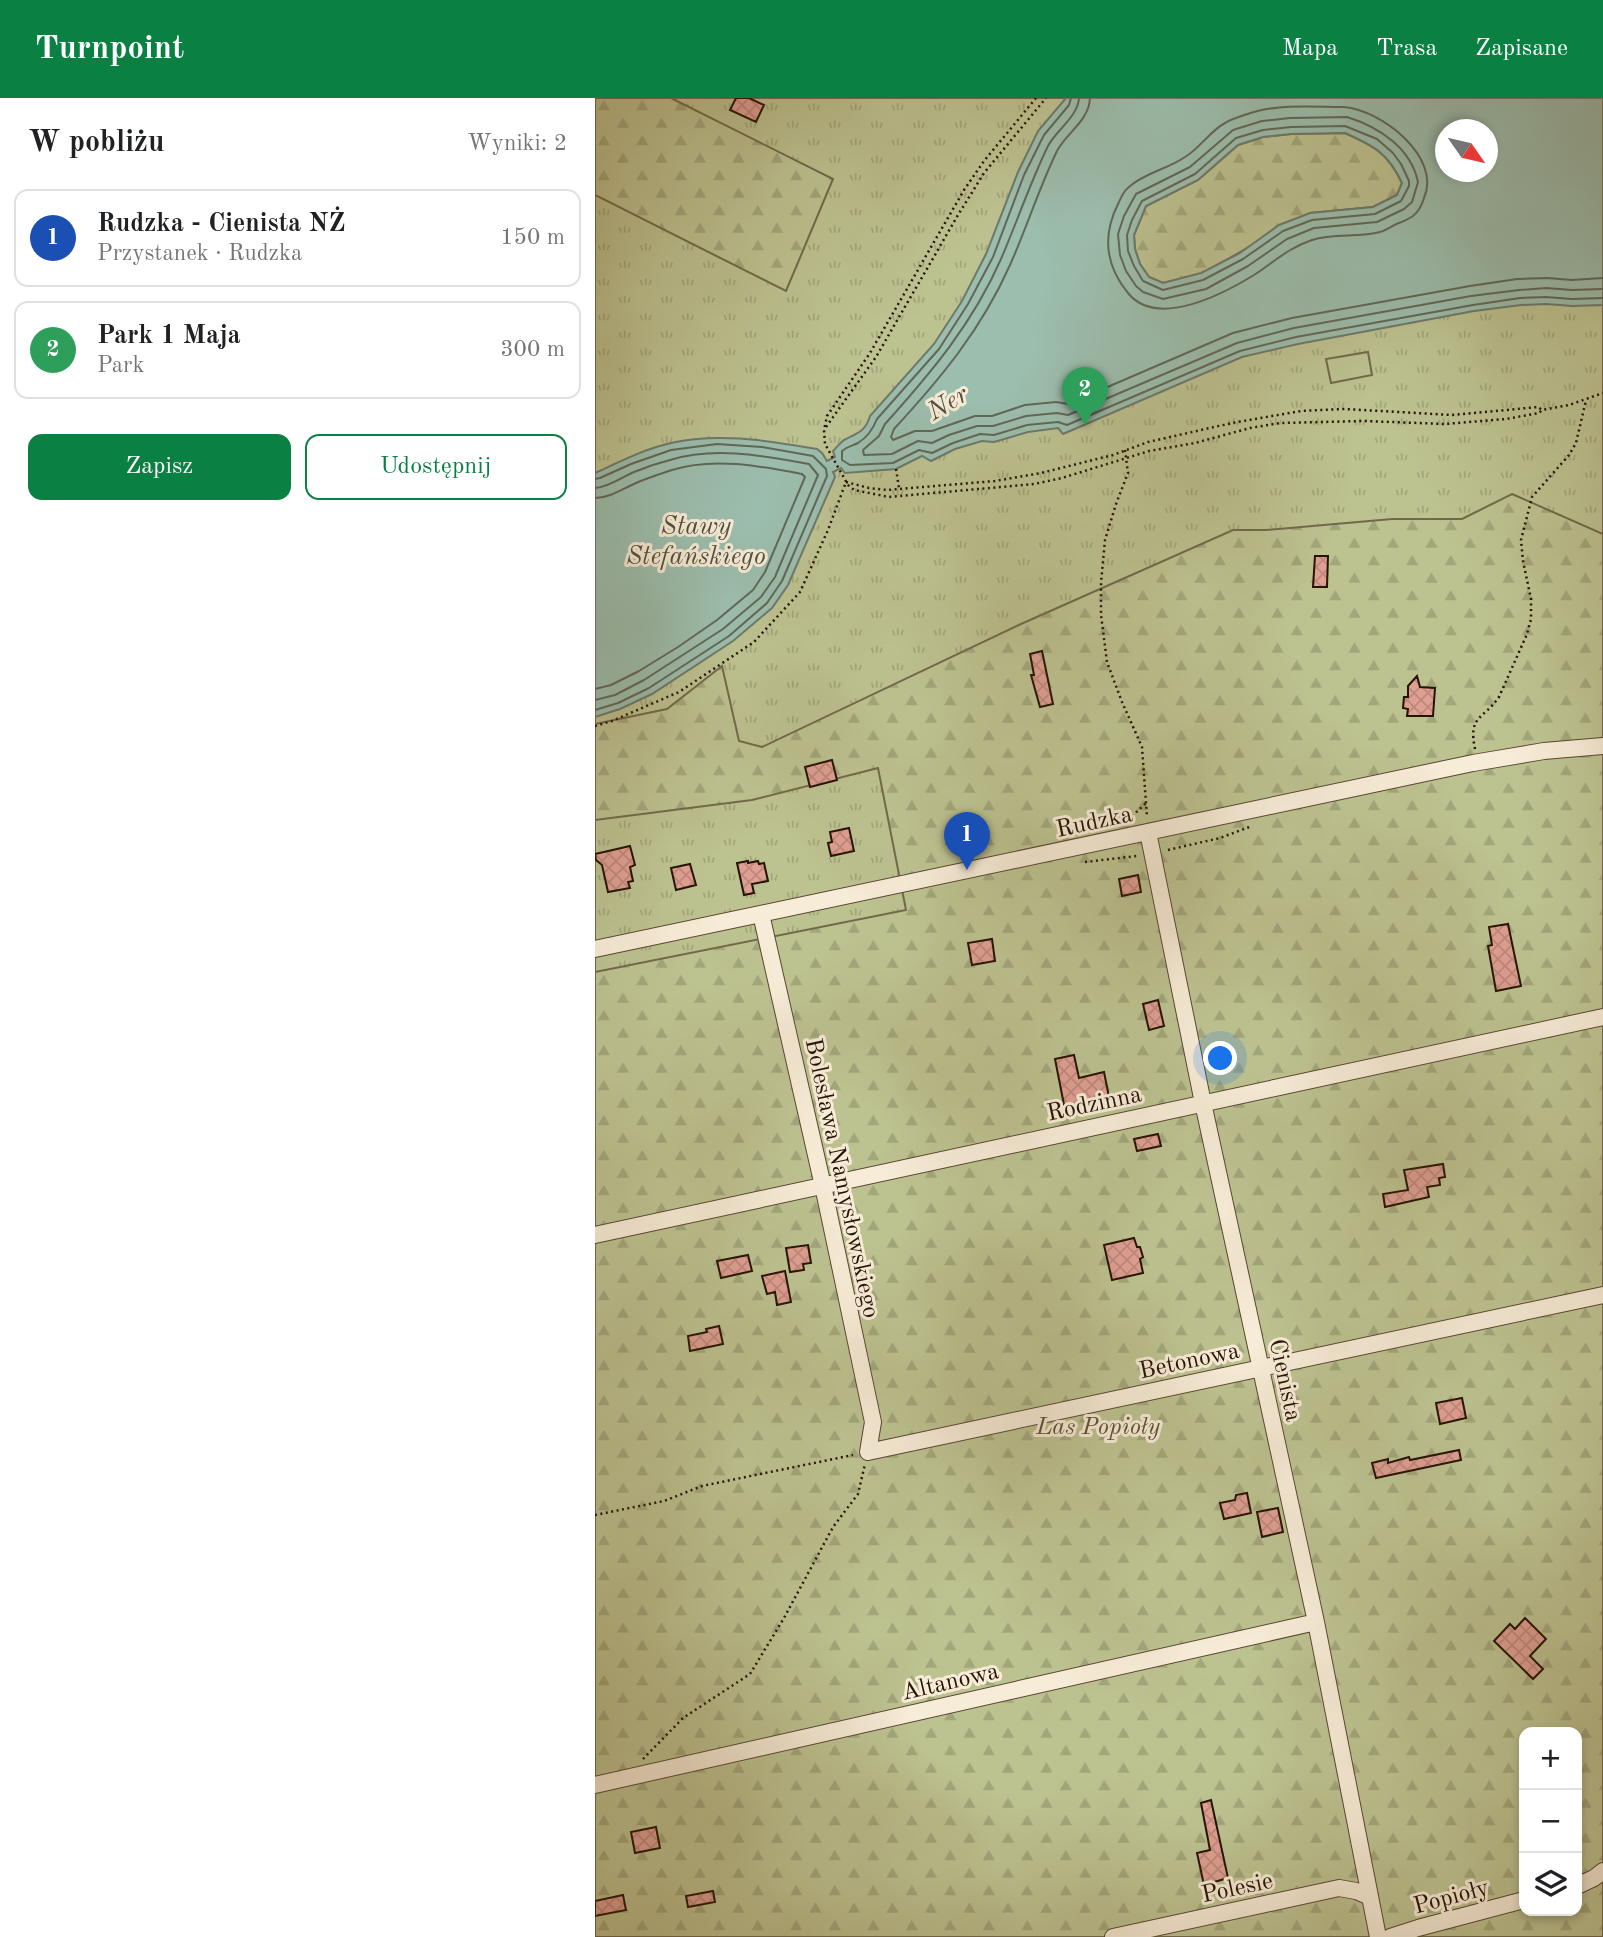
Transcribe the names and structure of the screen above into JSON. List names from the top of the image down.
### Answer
{
  "streets": {
    "street": [
      "Rudzka",
      "Rodzinna",
      "Bolesława Namysłowskiego",
      "Betonowa",
      "Cienista",
      "Altanowa",
      "Polesie",
      "Popioły"
    ]
  },
  "crossings": [
    ["Rudzka", "Bolesława Namysłowskiego"],
    ["Rudzka", "Cienista"],
    ["Rodzinna", "Bolesława Namysłowskiego"],
    ["Rodzinna", "Cienista"],
    ["Bolesława Namysłowskiego", "Betonowa"],
    ["Betonowa", "Cienista"],
    ["Cienista", "Altanowa"],
    ["Cienista", "Polesie"]
  ],
  "water": ["Ner", "Stawy Stefańskiego"],
  "parks": ["Las Popioły"],
  "north": "bottom right",
  "page": {
    "header": "Turnpoint",
    "nav": ["Mapa", "Trasa", "Zapisane"],
    "heading": ["W pobliżu", "Wyniki: 2"],
    "list": [
      {
        "mark": "1",
        "name": "Rudzka - Cienista NŻ",
        "note": "Przystanek · Rudzka",
        "value": "150 m"
      },
      {
        "mark": "2",
        "name": "Park 1 Maja",
        "note": "Park",
        "value": "300 m"
      }
    ],
    "pins": ["2", "1"],
    "buttons": ["Zapisz", "Udostępnij"],
    "map_buttons": ["+", "−"]
  }
}
